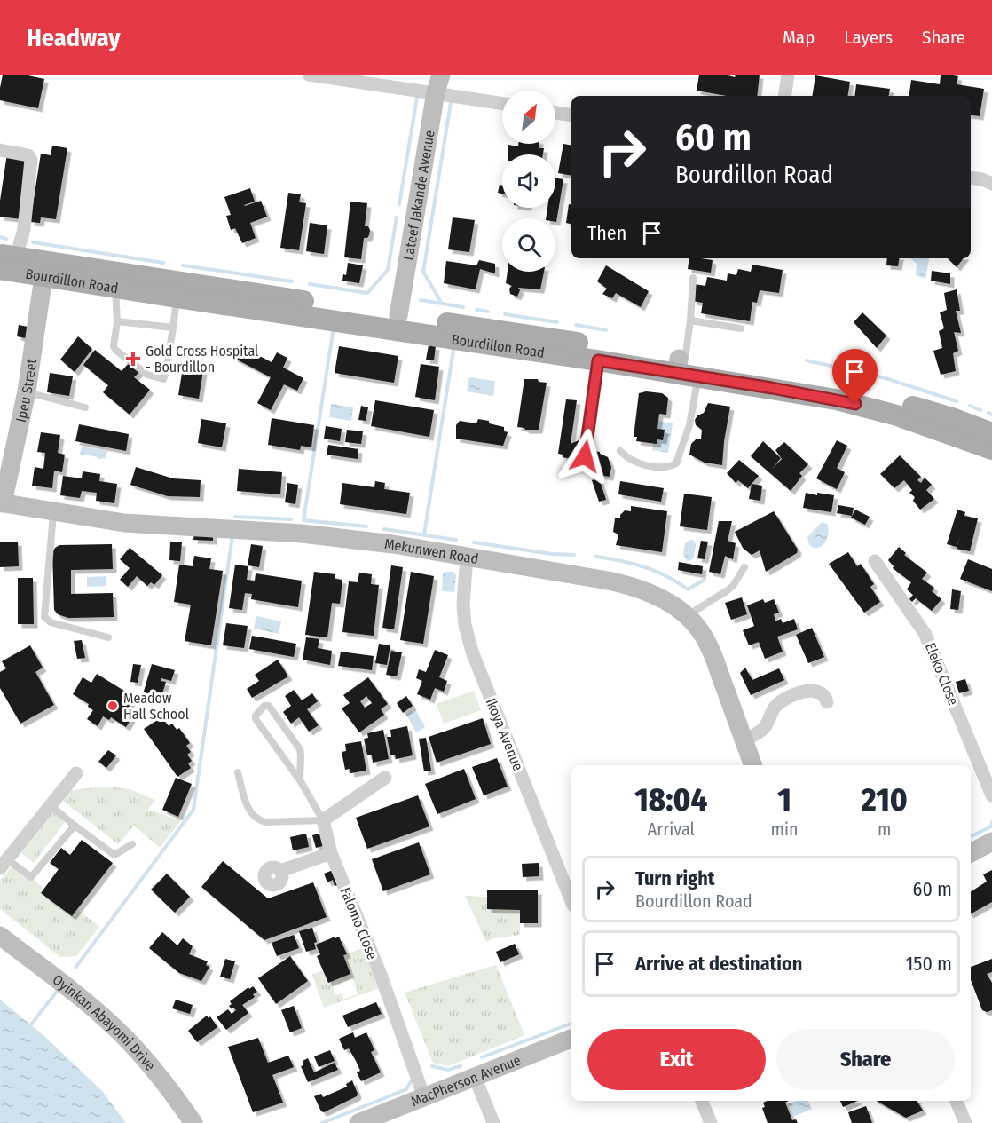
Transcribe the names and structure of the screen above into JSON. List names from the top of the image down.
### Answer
{
  "streets": {
    "main road": ["Bourdillon Road"],
    "street": [
      "Lateef Jakande Avenue",
      "Ipeu Street",
      "Mekunwen Road",
      "Eleko Close",
      "Ikoya Avenue",
      "Falomo Close",
      "Oyinkan Abayomi Drive",
      "MacPherson Avenue"
    ]
  },
  "crossings": [
    ["Lateef Jakande Avenue", "Bourdillon Road"],
    ["Bourdillon Road", "Ipeu Street"],
    ["Ipeu Street", "Mekunwen Road"],
    ["Mekunwen Road", "Ikoya Avenue"],
    ["Falomo Close", "MacPherson Avenue"]
  ],
  "places": {
    "health": ["Gold Cross Hospital - Bourdillon"],
    "other": ["Meadow Hall School"]
  },
  "north": "top right",
  "page": {
    "header": "Headway",
    "nav": ["Map", "Layers", "Share"],
    "turn": ["60 m", "Bourdillon Road"],
    "then": "Then",
    "eta": [
      "18:04",
      "Arrival",
      "1",
      "min",
      "210",
      "m"
    ],
    "list": [
      {
        "name": "Turn right",
        "note": "Bourdillon Road",
        "value": "60 m"
      },
      {
        "name": "Arrive at destination",
        "value": "150 m"
      }
    ],
    "buttons": ["Exit", "Share"]
  }
}
